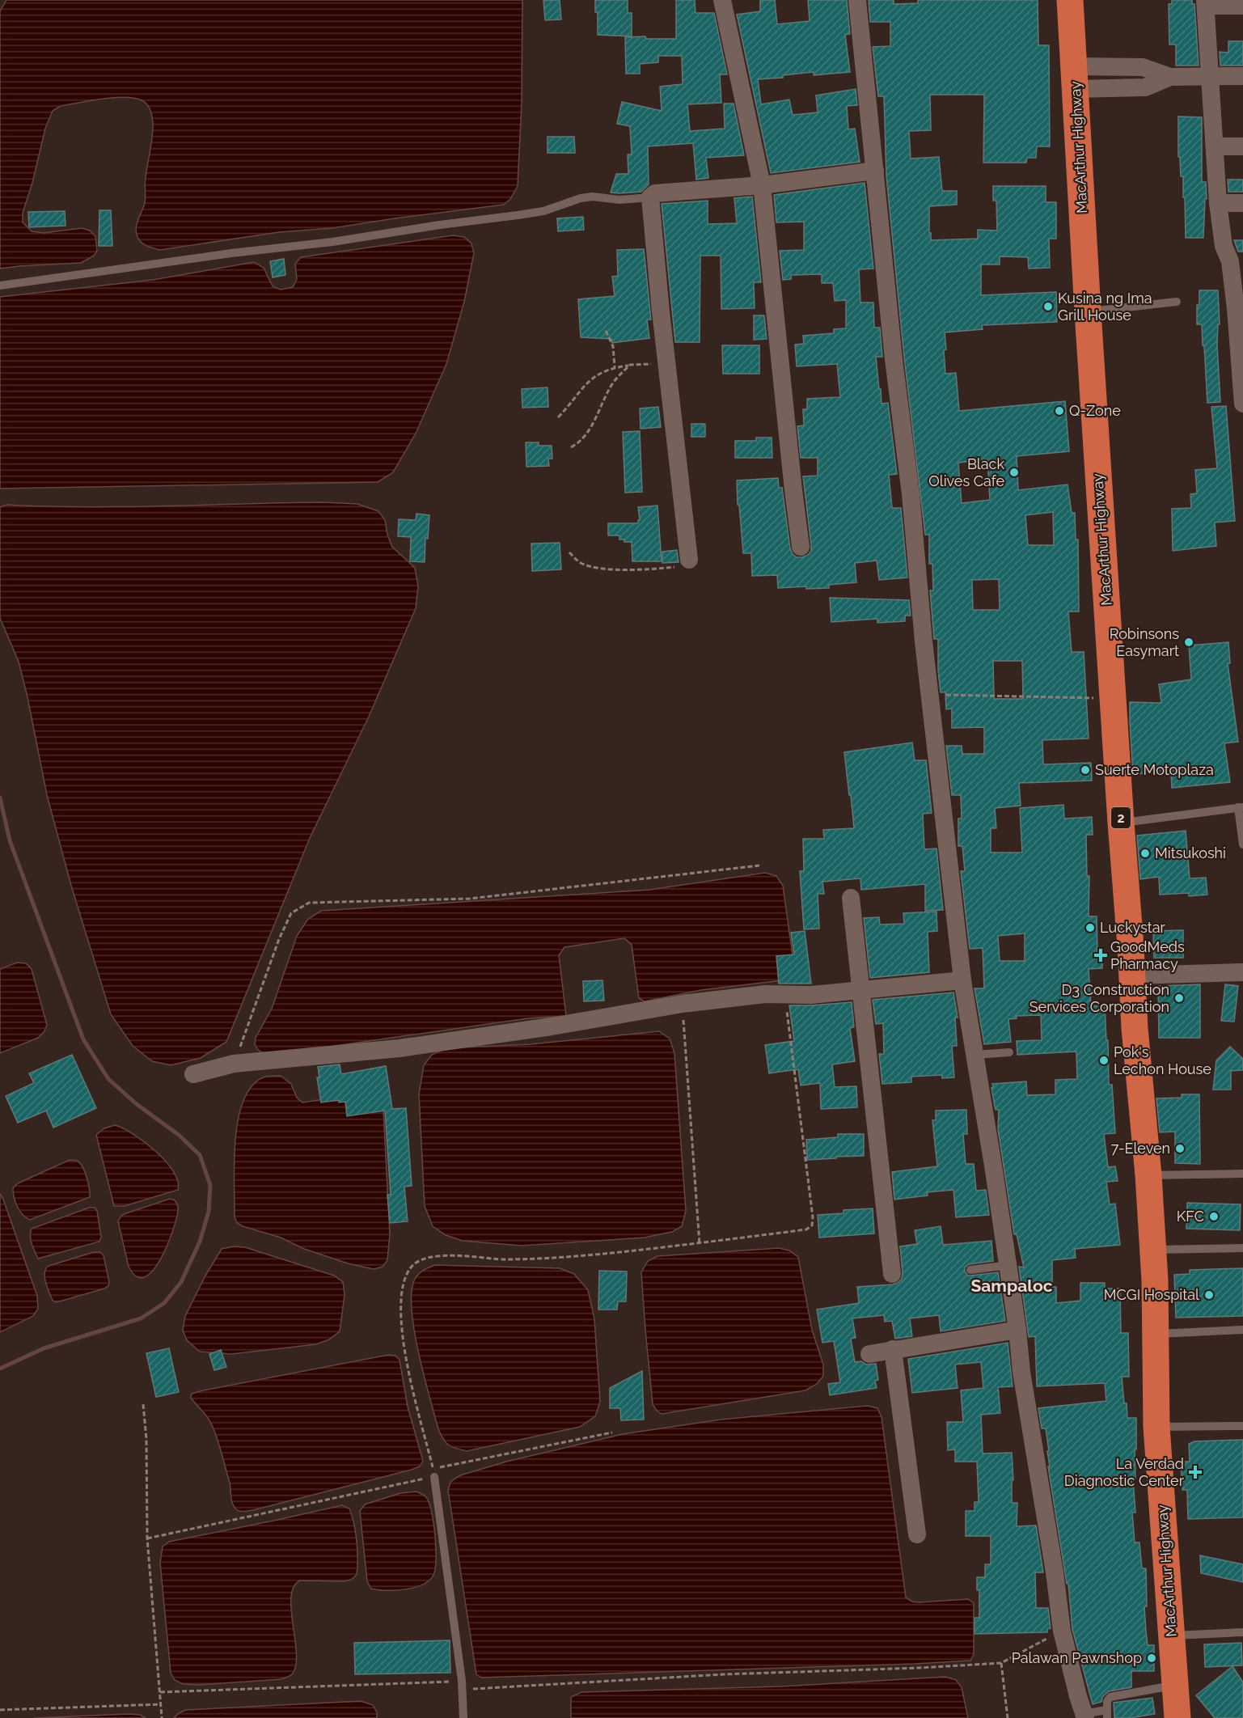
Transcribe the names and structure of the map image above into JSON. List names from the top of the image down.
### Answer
{
  "streets": {
    "highway": ["MacArthur Highway", "2"]
  },
  "districts": ["Sampaloc"],
  "places": {
    "other": [
      "Kusina ng Ima Grill House",
      "Q-Zone",
      "Black Olives Cafe",
      "Robinsons Easymart",
      "Suerte Motoplaza",
      "Mitsukoshi",
      "Luckystar",
      "D3 Construction Services Corporation",
      "Pok's Lechon House",
      "7-Eleven",
      "KFC",
      "MCGI Hospital",
      "Palawan Pawnshop"
    ],
    "health": ["GoodMeds Pharmacy", "La Verdad Diagnostic Center"]
  }
}
